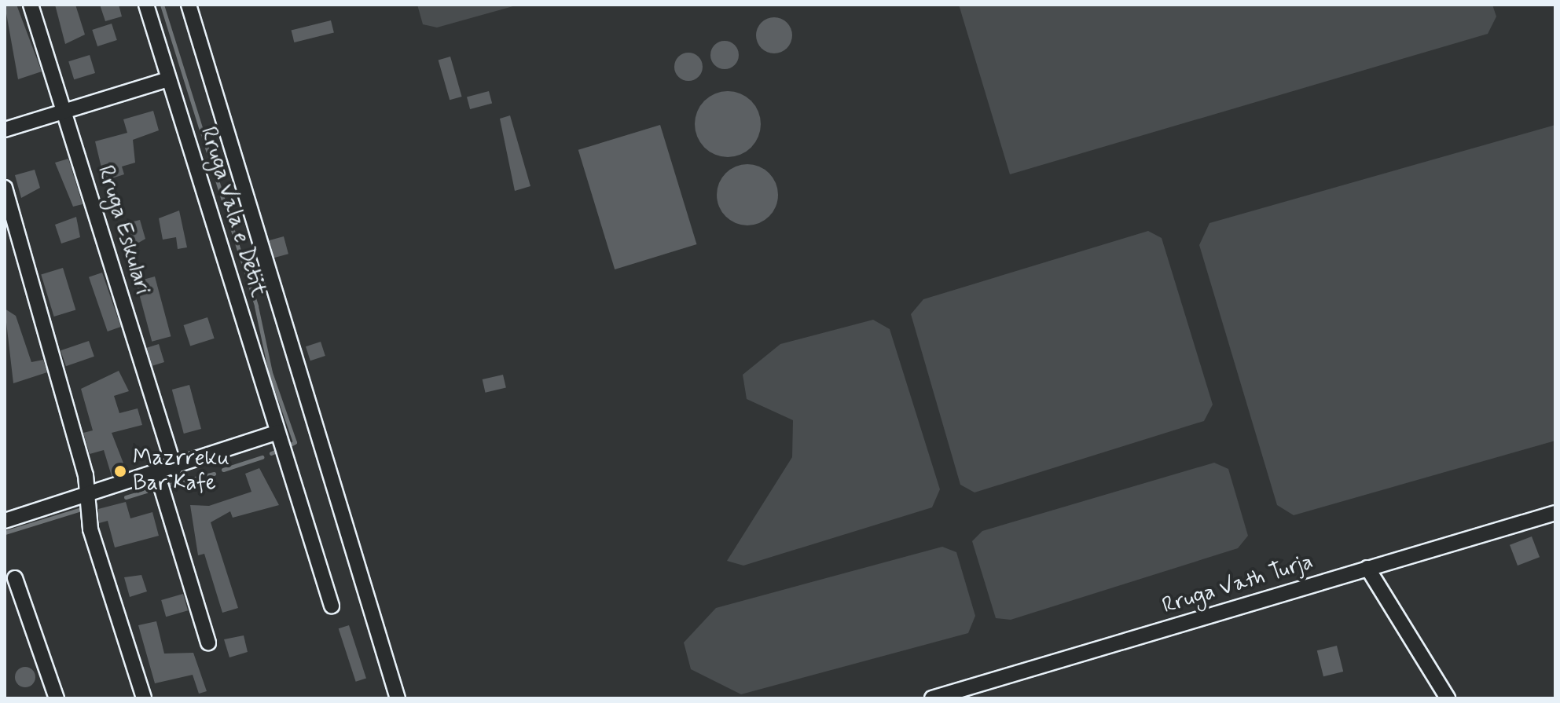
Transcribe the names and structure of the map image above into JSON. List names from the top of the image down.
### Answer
{
  "streets": {
    "street": ["Rruga Vala e Detit", "Rruga Eskulari", "Rruga Vath Turja"]
  },
  "places": ["Mazrreku Bar Kafe"]
}
